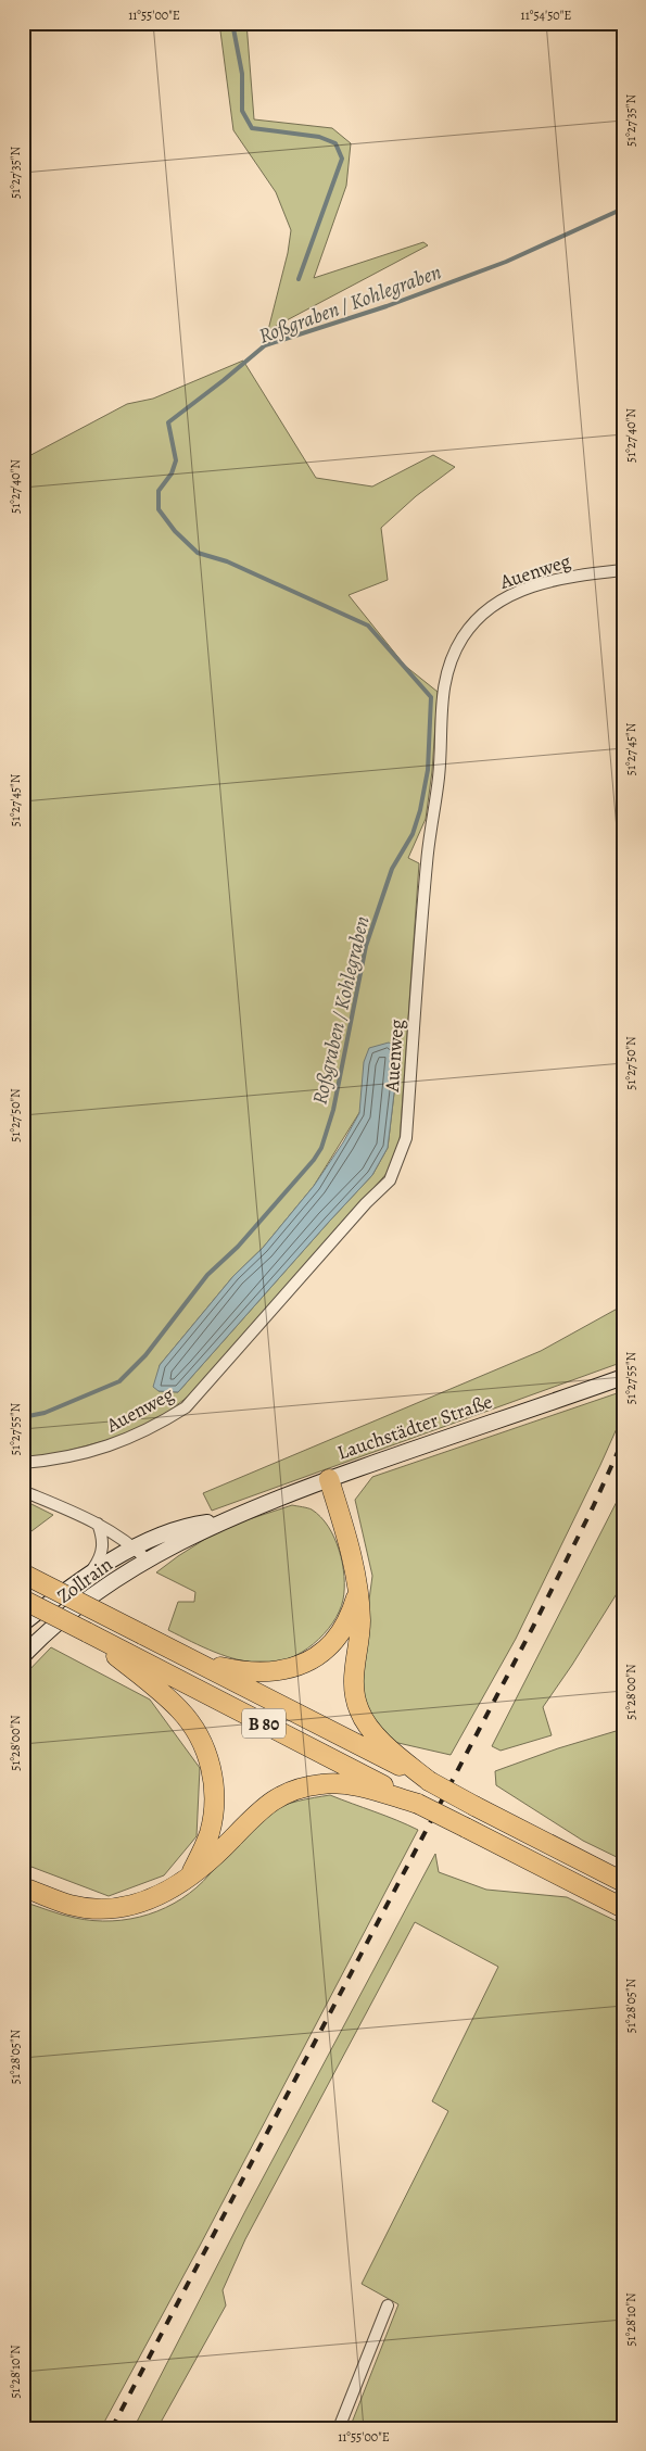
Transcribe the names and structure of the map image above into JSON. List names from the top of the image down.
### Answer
{
  "streets": {
    "highway": ["B 80"],
    "main road": ["Lauchstädter Straße", "Zollrain"],
    "street": ["Auenweg"]
  },
  "crossings": [
    ["Lauchstädter Straße", "Zollrain"]
  ],
  "water": ["Roßgraben / Kohlegraben"],
  "coordinates": [
    "11°55'00\"E",
    "11°54'50\"E",
    "51°27'35\"N",
    "51°27'40\"N",
    "51°27'45\"N",
    "51°27'50\"N",
    "51°27'55\"N",
    "51°28'00\"N",
    "51°28'05\"N",
    "51°28'10\"N"
  ]
}
